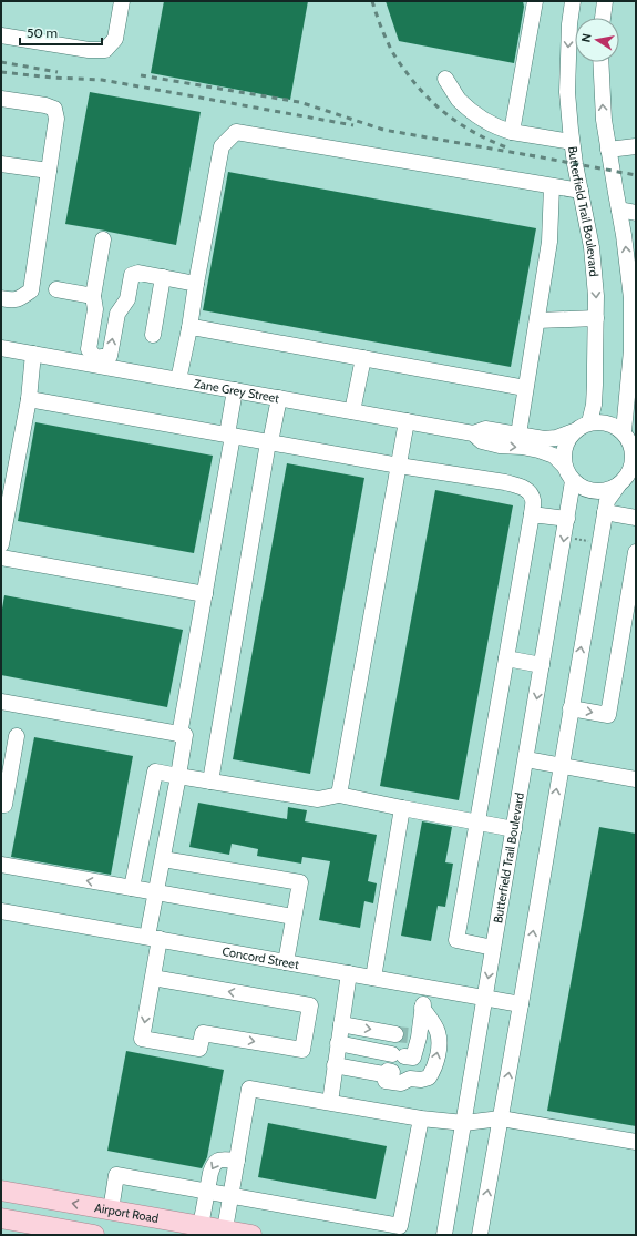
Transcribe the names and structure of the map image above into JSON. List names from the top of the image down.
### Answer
{
  "streets": {
    "main road": ["Airport Road"],
    "street": ["Butterfield Trail Boulevard", "Zane Grey Street", "Concord Street"]
  },
  "crossings": [
    ["Butterfield Trail Boulevard", "Zane Grey Street"],
    ["Butterfield Trail Boulevard", "Concord Street"]
  ],
  "scale_bar": "50 m",
  "north": "left"
}
